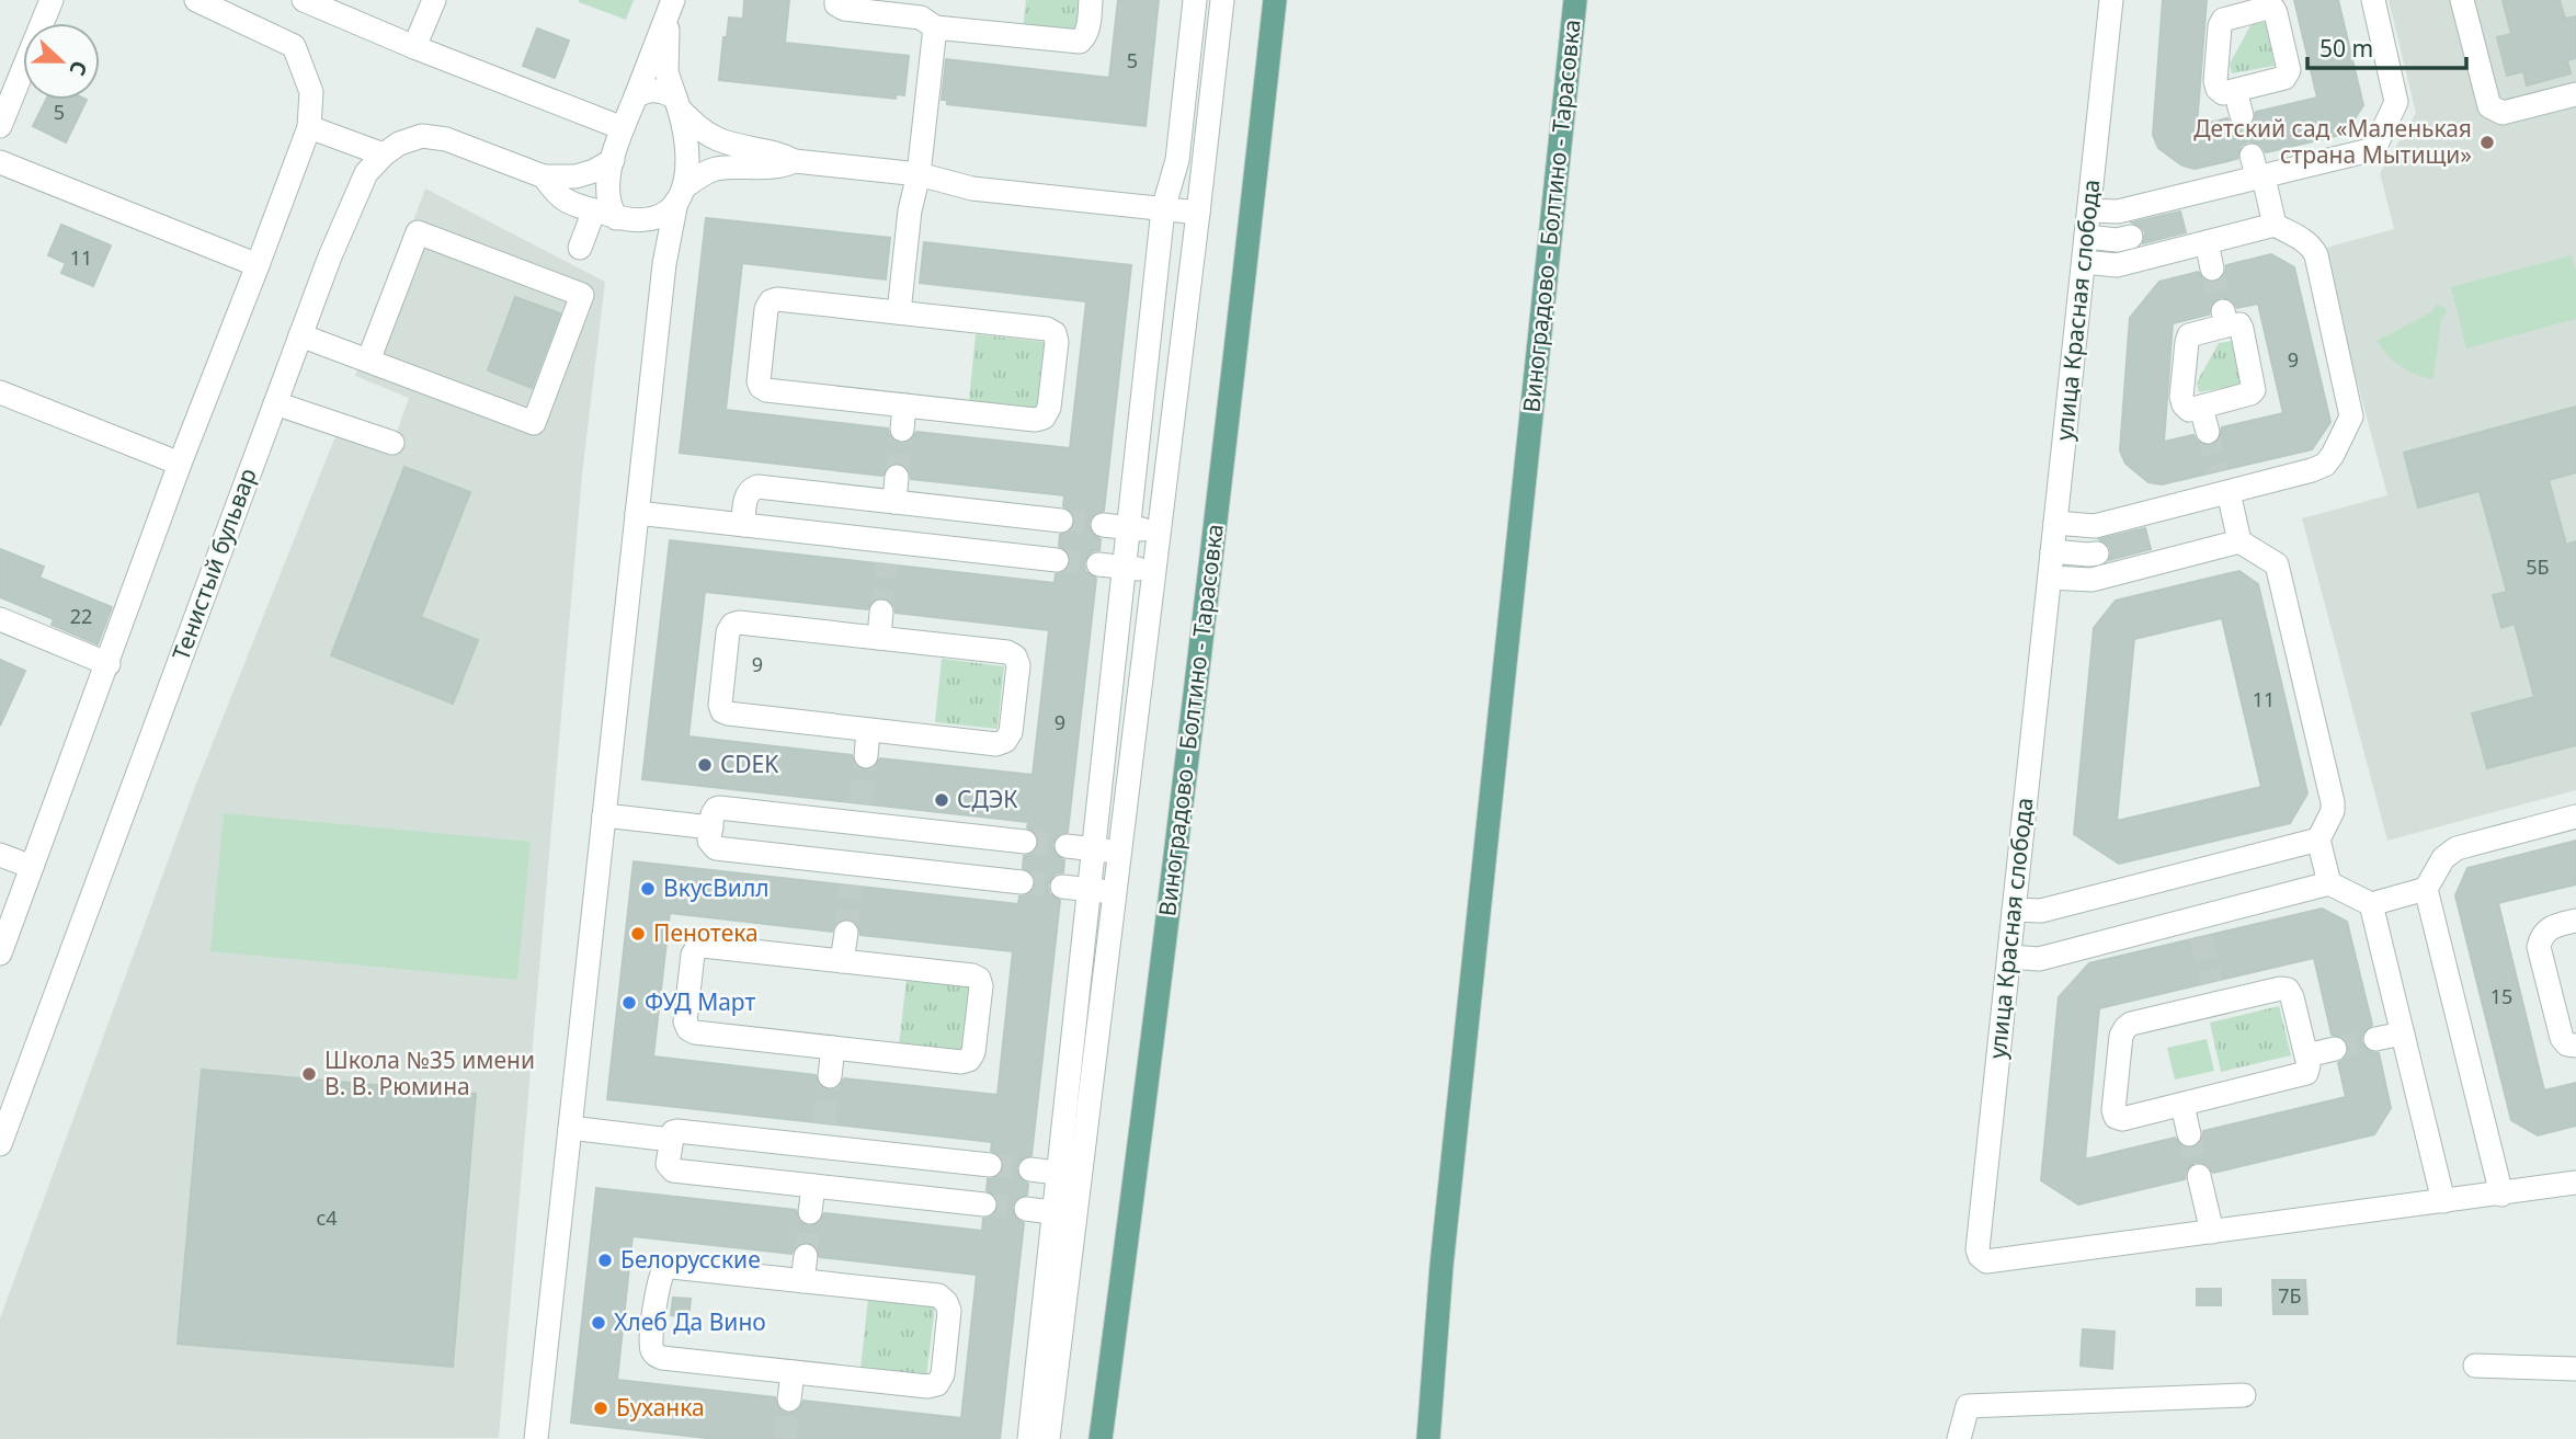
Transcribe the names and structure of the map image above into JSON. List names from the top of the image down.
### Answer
{
  "streets": {
    "main road": ["Виноградово - Болтино - Тарасовка"],
    "street": ["улица Красная слобода", "Тенистый бульвар"]
  },
  "places": [
    "Детский сад «Маленькая страна Мытищи»",
    "CDEK",
    "СДЭК",
    "ВкусВилл",
    "Пенотека",
    "ФУД Март",
    "Школа №35 имени В. В. Рюмина",
    "Белорусские",
    "Хлеб Да Вино",
    "Буханка"
  ],
  "house_numbers": [
    "5",
    "5",
    "11",
    "9",
    "5Б",
    "22",
    "9",
    "11",
    "9",
    "15",
    "с4",
    "7Б"
  ],
  "scale_bar": "50 m",
  "north": "right"
}
